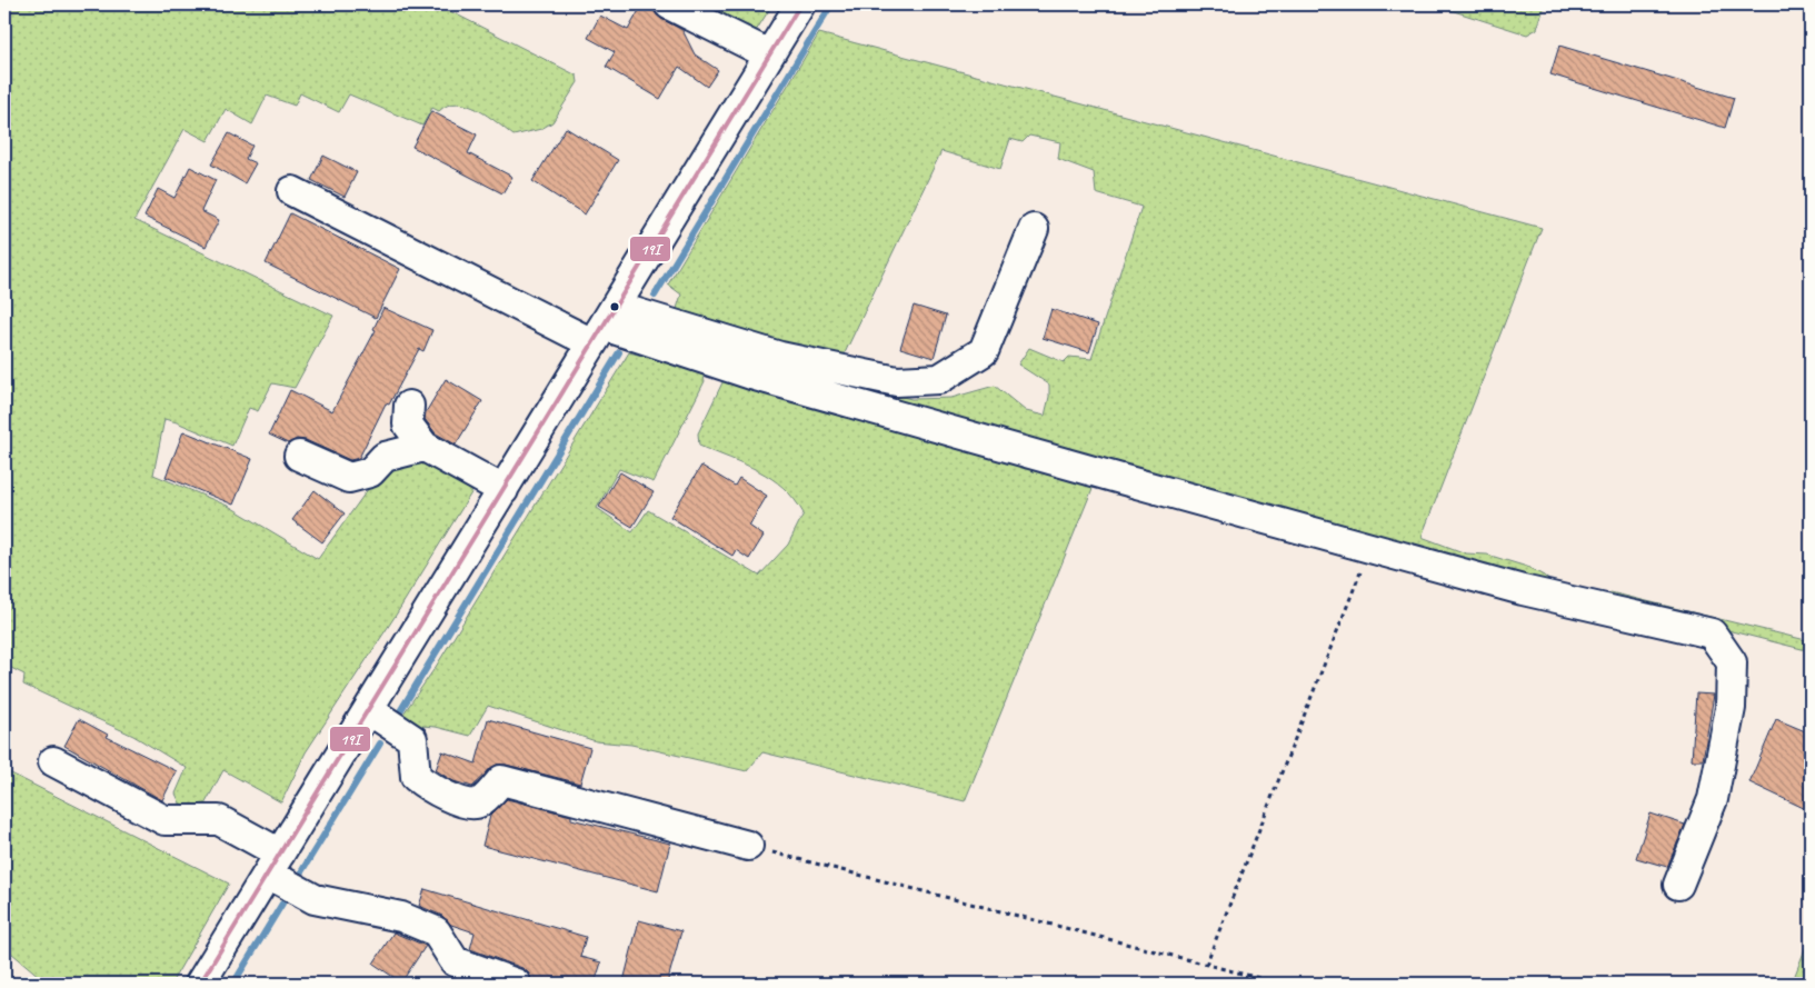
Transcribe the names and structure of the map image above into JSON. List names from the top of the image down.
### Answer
{
  "lines": ["transit line 19I"]
}
